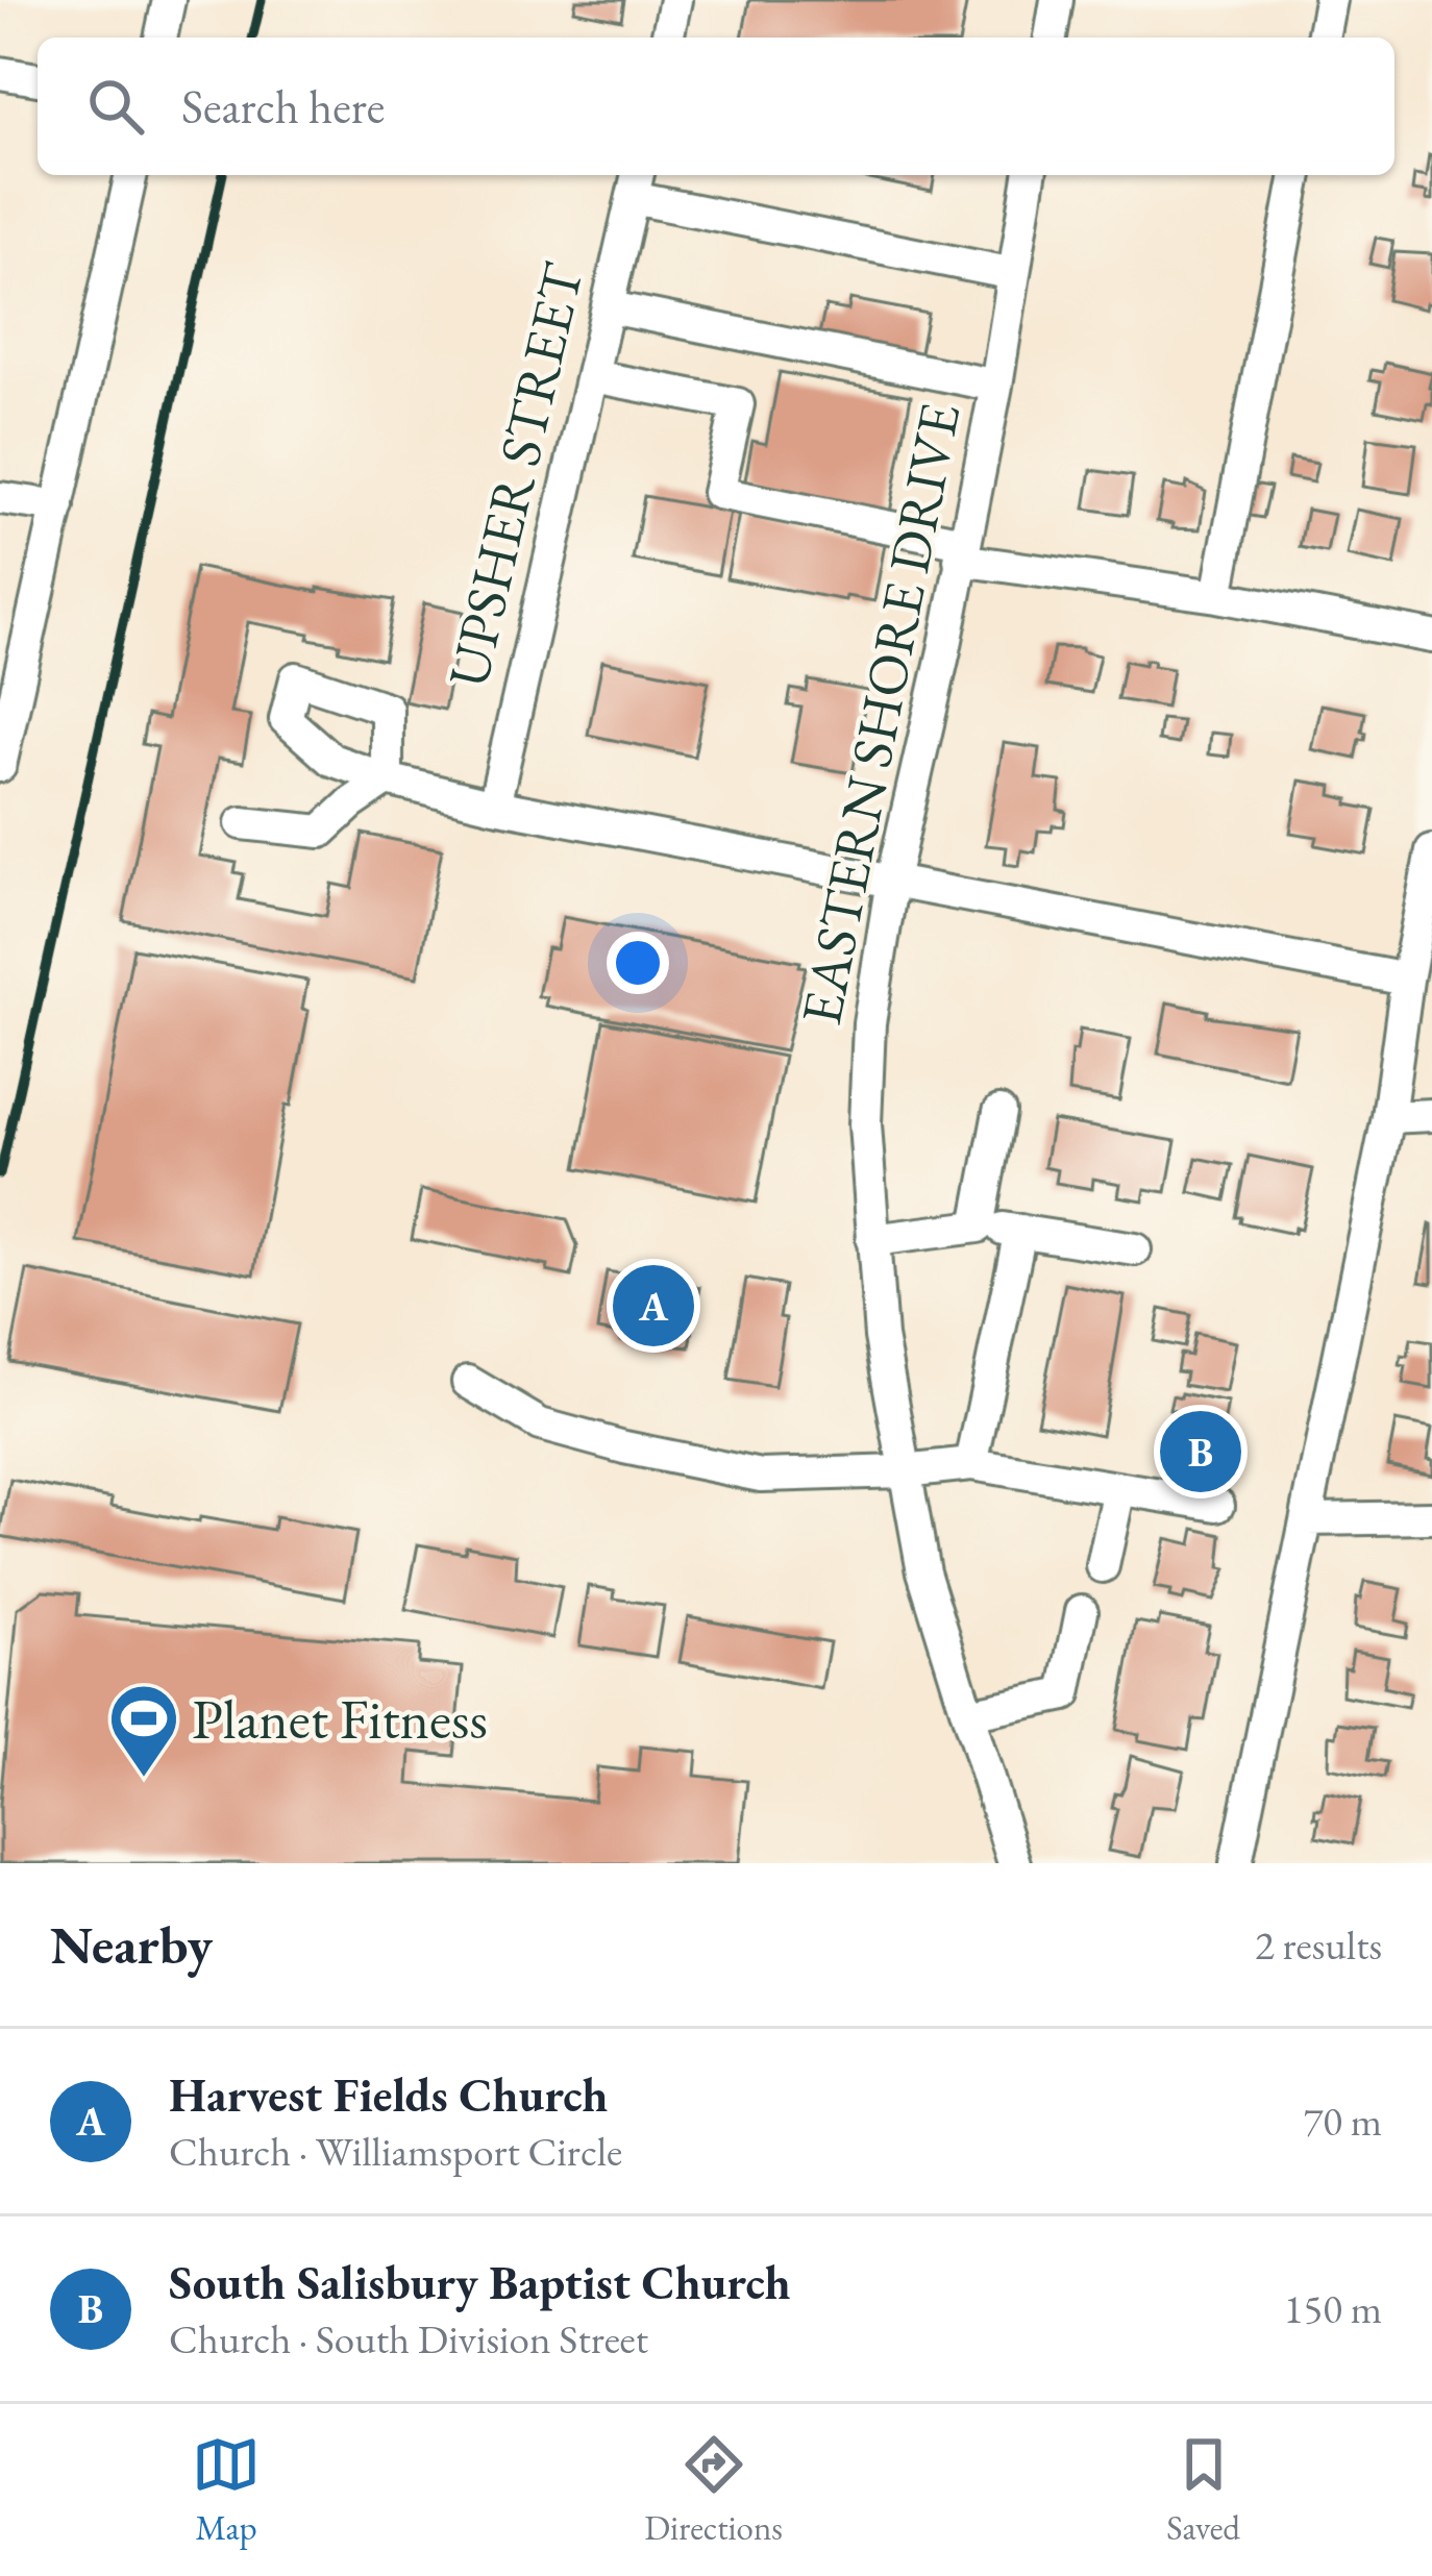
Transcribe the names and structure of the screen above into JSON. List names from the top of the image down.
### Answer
{
  "streets": {
    "street": ["UPSHER STREET", "EASTERN SHORE DRIVE"]
  },
  "places": {
    "sports": ["Planet Fitness"]
  },
  "page": {
    "search": "Search here",
    "pins": ["A", "B"],
    "heading": ["Nearby", "2 results"],
    "list": [
      {
        "mark": "A",
        "name": "Harvest Fields Church",
        "note": "Church · Williamsport Circle",
        "value": "70 m"
      },
      {
        "mark": "B",
        "name": "South Salisbury Baptist Church",
        "note": "Church · South Division Street",
        "value": "150 m"
      }
    ],
    "nav": ["Map", "Directions", "Saved"]
  }
}
